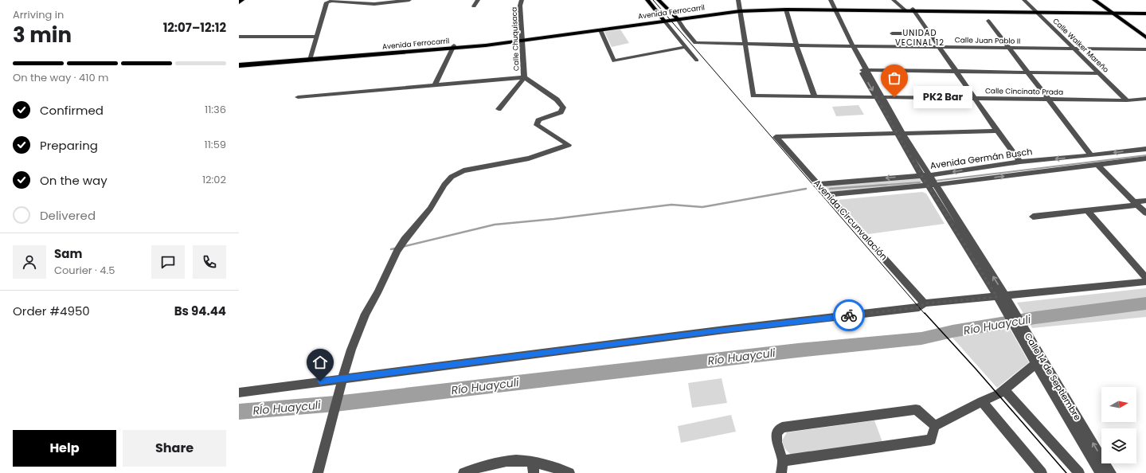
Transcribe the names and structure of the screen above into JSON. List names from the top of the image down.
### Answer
{
  "streets": {
    "highway": ["Avenida Ferrocarril"],
    "street": [
      "Calle Chuquisaca",
      "Calle Juan Pablo II",
      "Calle Walker Mareño",
      "Calle Cincinato Prada",
      "Avenida Germán Busch",
      "Avenida Circunvalación",
      "Calle 14 de Septiembre"
    ]
  },
  "crossings": [
    ["Avenida Ferrocarril", "Calle Chuquisaca"],
    ["Avenida Ferrocarril", "Calle Juan Pablo II"],
    ["Avenida Ferrocarril", "Calle Walker Mareño"],
    ["Avenida Ferrocarril", "Calle 14 de Septiembre"],
    ["Calle Juan Pablo II", "Calle Walker Mareño"],
    ["Calle Juan Pablo II", "Calle Cincinato Prada"],
    ["Calle Juan Pablo II", "Calle 14 de Septiembre"],
    ["Calle Walker Mareño", "Calle Cincinato Prada"],
    ["Calle Cincinato Prada", "Calle 14 de Septiembre"],
    ["Avenida Germán Busch", "Avenida Circunvalación"],
    ["Avenida Germán Busch", "Calle 14 de Septiembre"],
    ["Avenida Circunvalación", "Calle 14 de Septiembre"]
  ],
  "districts": ["UNIDAD VECINAL 12"],
  "water": ["Río Huayculi", "RÍo Huayculi"],
  "places": ["PK2 Bar"],
  "north": "right",
  "page": {
    "heading": ["3 min", "Arriving in", "12:07–12:12"],
    "panel": [
      "Sam",
      "Courier · 4.5",
      "Order #4950",
      "Bs 94.44"
    ],
    "bar": "On the way · 410 m",
    "bubble": "PK2 Bar",
    "list": [
      ["Confirmed", "11:36"],
      ["Preparing", "11:59"],
      ["On the way", "12:02"],
      "Delivered"
    ],
    "buttons": ["Help", "Share"]
  }
}
